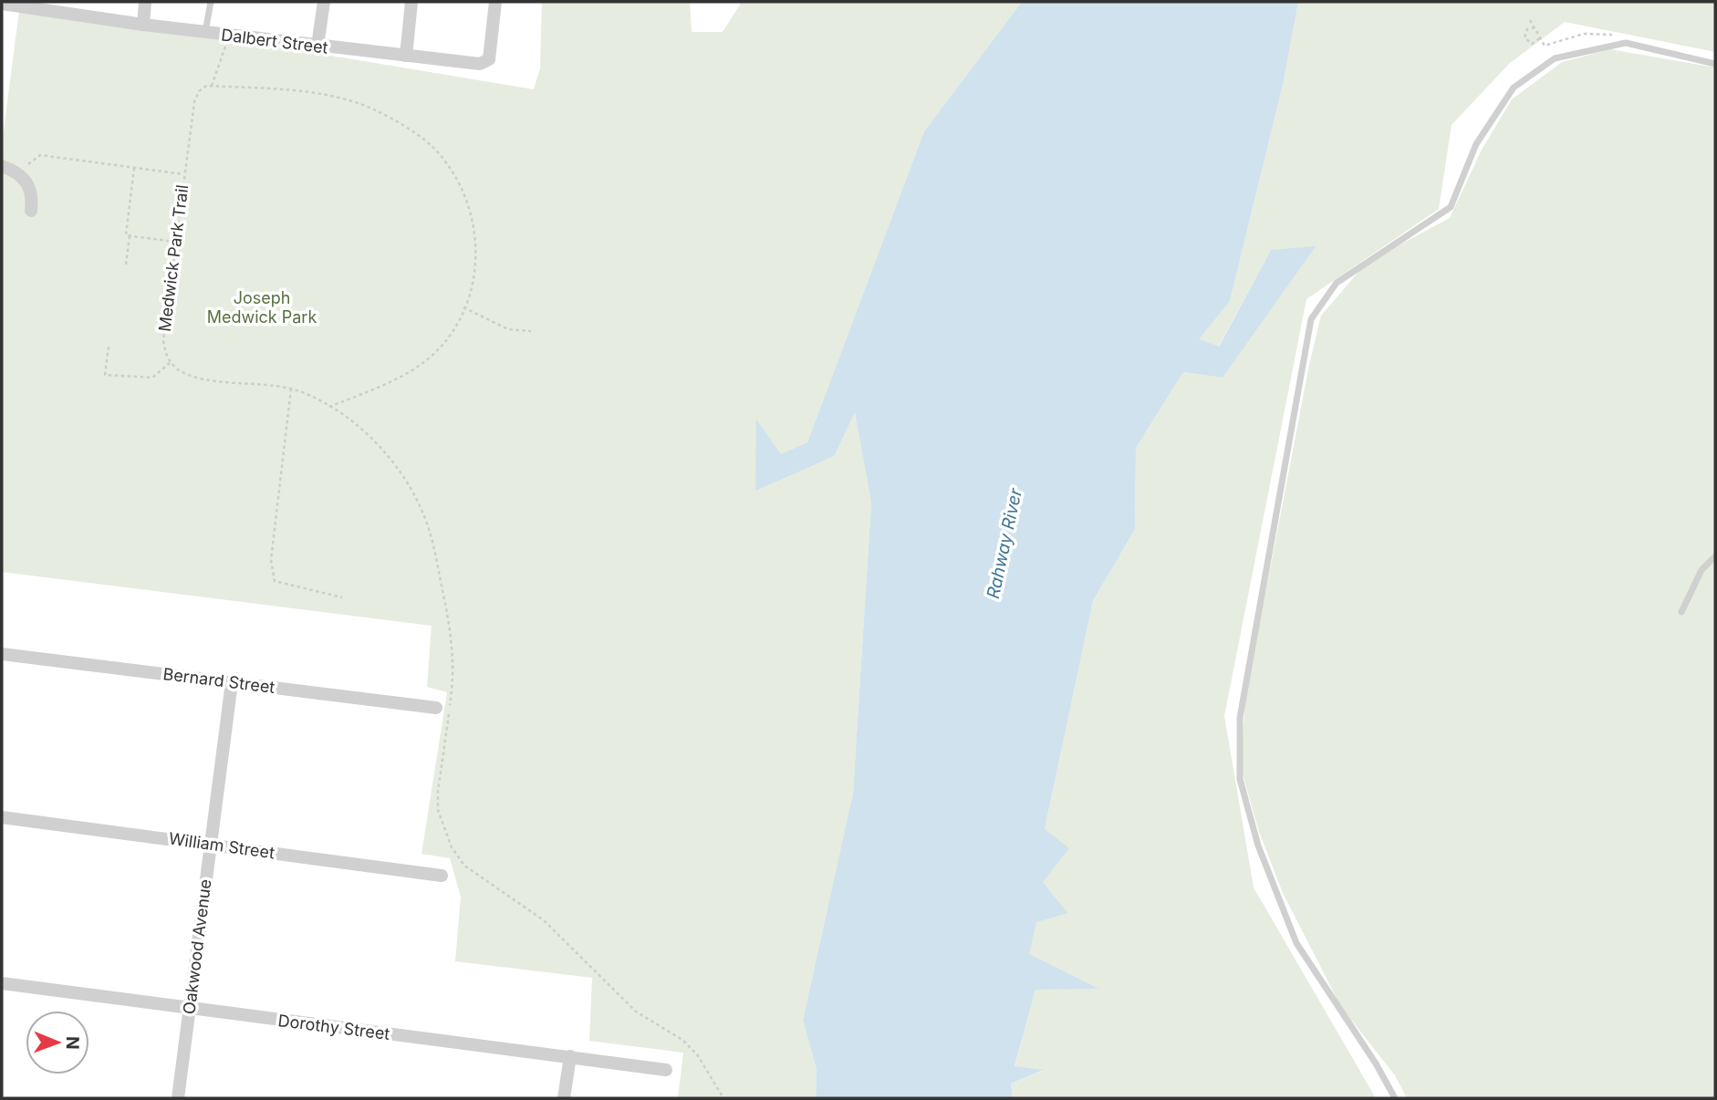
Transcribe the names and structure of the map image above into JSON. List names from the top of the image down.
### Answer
{
  "streets": {
    "street": [
      "Dalbert Street",
      "Bernard Street",
      "William Street",
      "Oakwood Avenue",
      "Dorothy Street"
    ],
    "path": ["Medwick Park Trail"]
  },
  "crossings": [
    ["Bernard Street", "Oakwood Avenue"],
    ["William Street", "Oakwood Avenue"],
    ["Oakwood Avenue", "Dorothy Street"]
  ],
  "water": ["Rahway River"],
  "parks": ["Joseph Medwick Park"],
  "north": "right"
}
